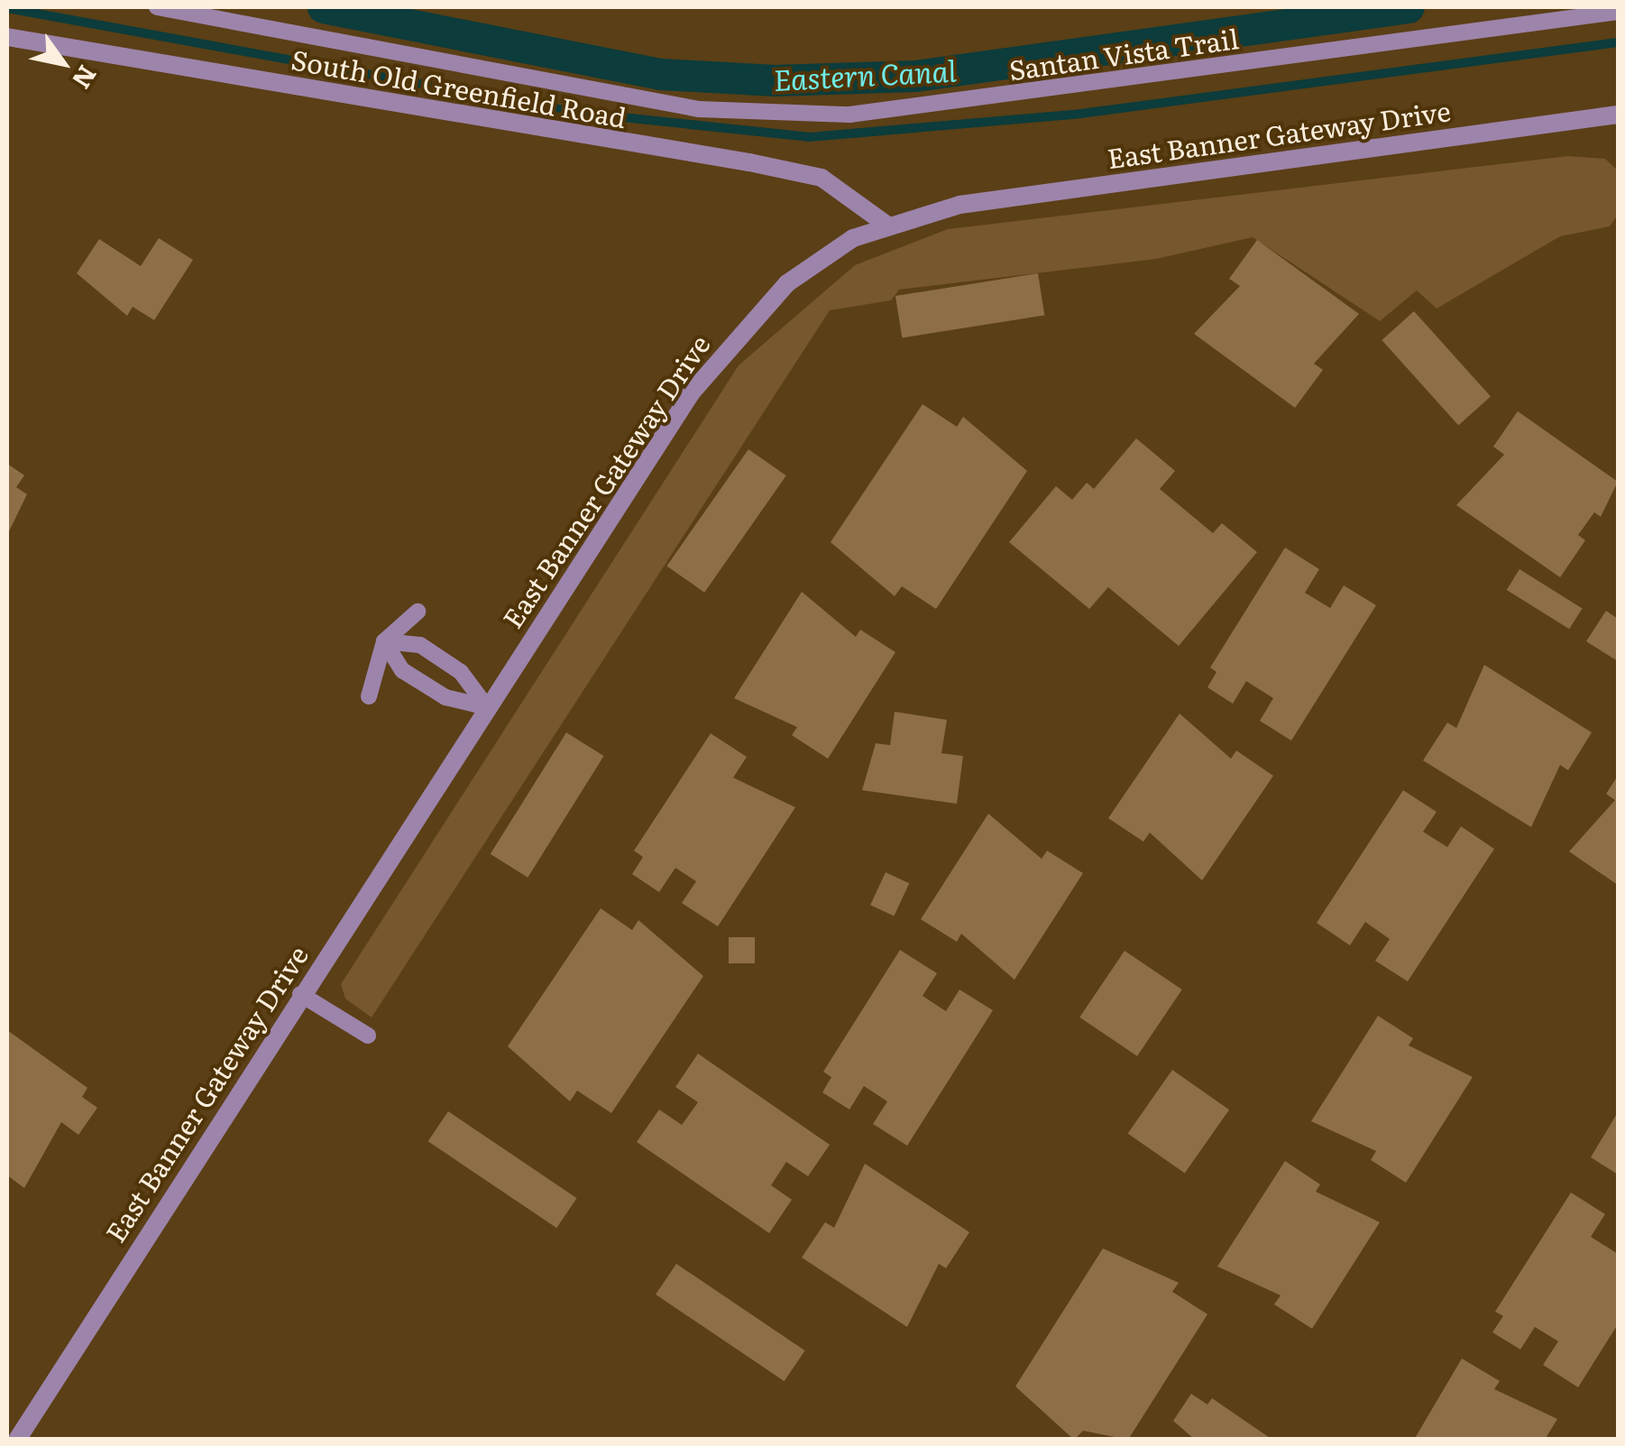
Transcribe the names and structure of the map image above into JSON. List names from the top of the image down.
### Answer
{
  "streets": {
    "street": ["South Old Greenfield Road", "East Banner Gateway Drive"],
    "lane": ["Santan Vista Trail"]
  },
  "crossings": [
    ["South Old Greenfield Road", "East Banner Gateway Drive"]
  ],
  "water": ["Eastern Canal"],
  "north": "bottom right"
}
